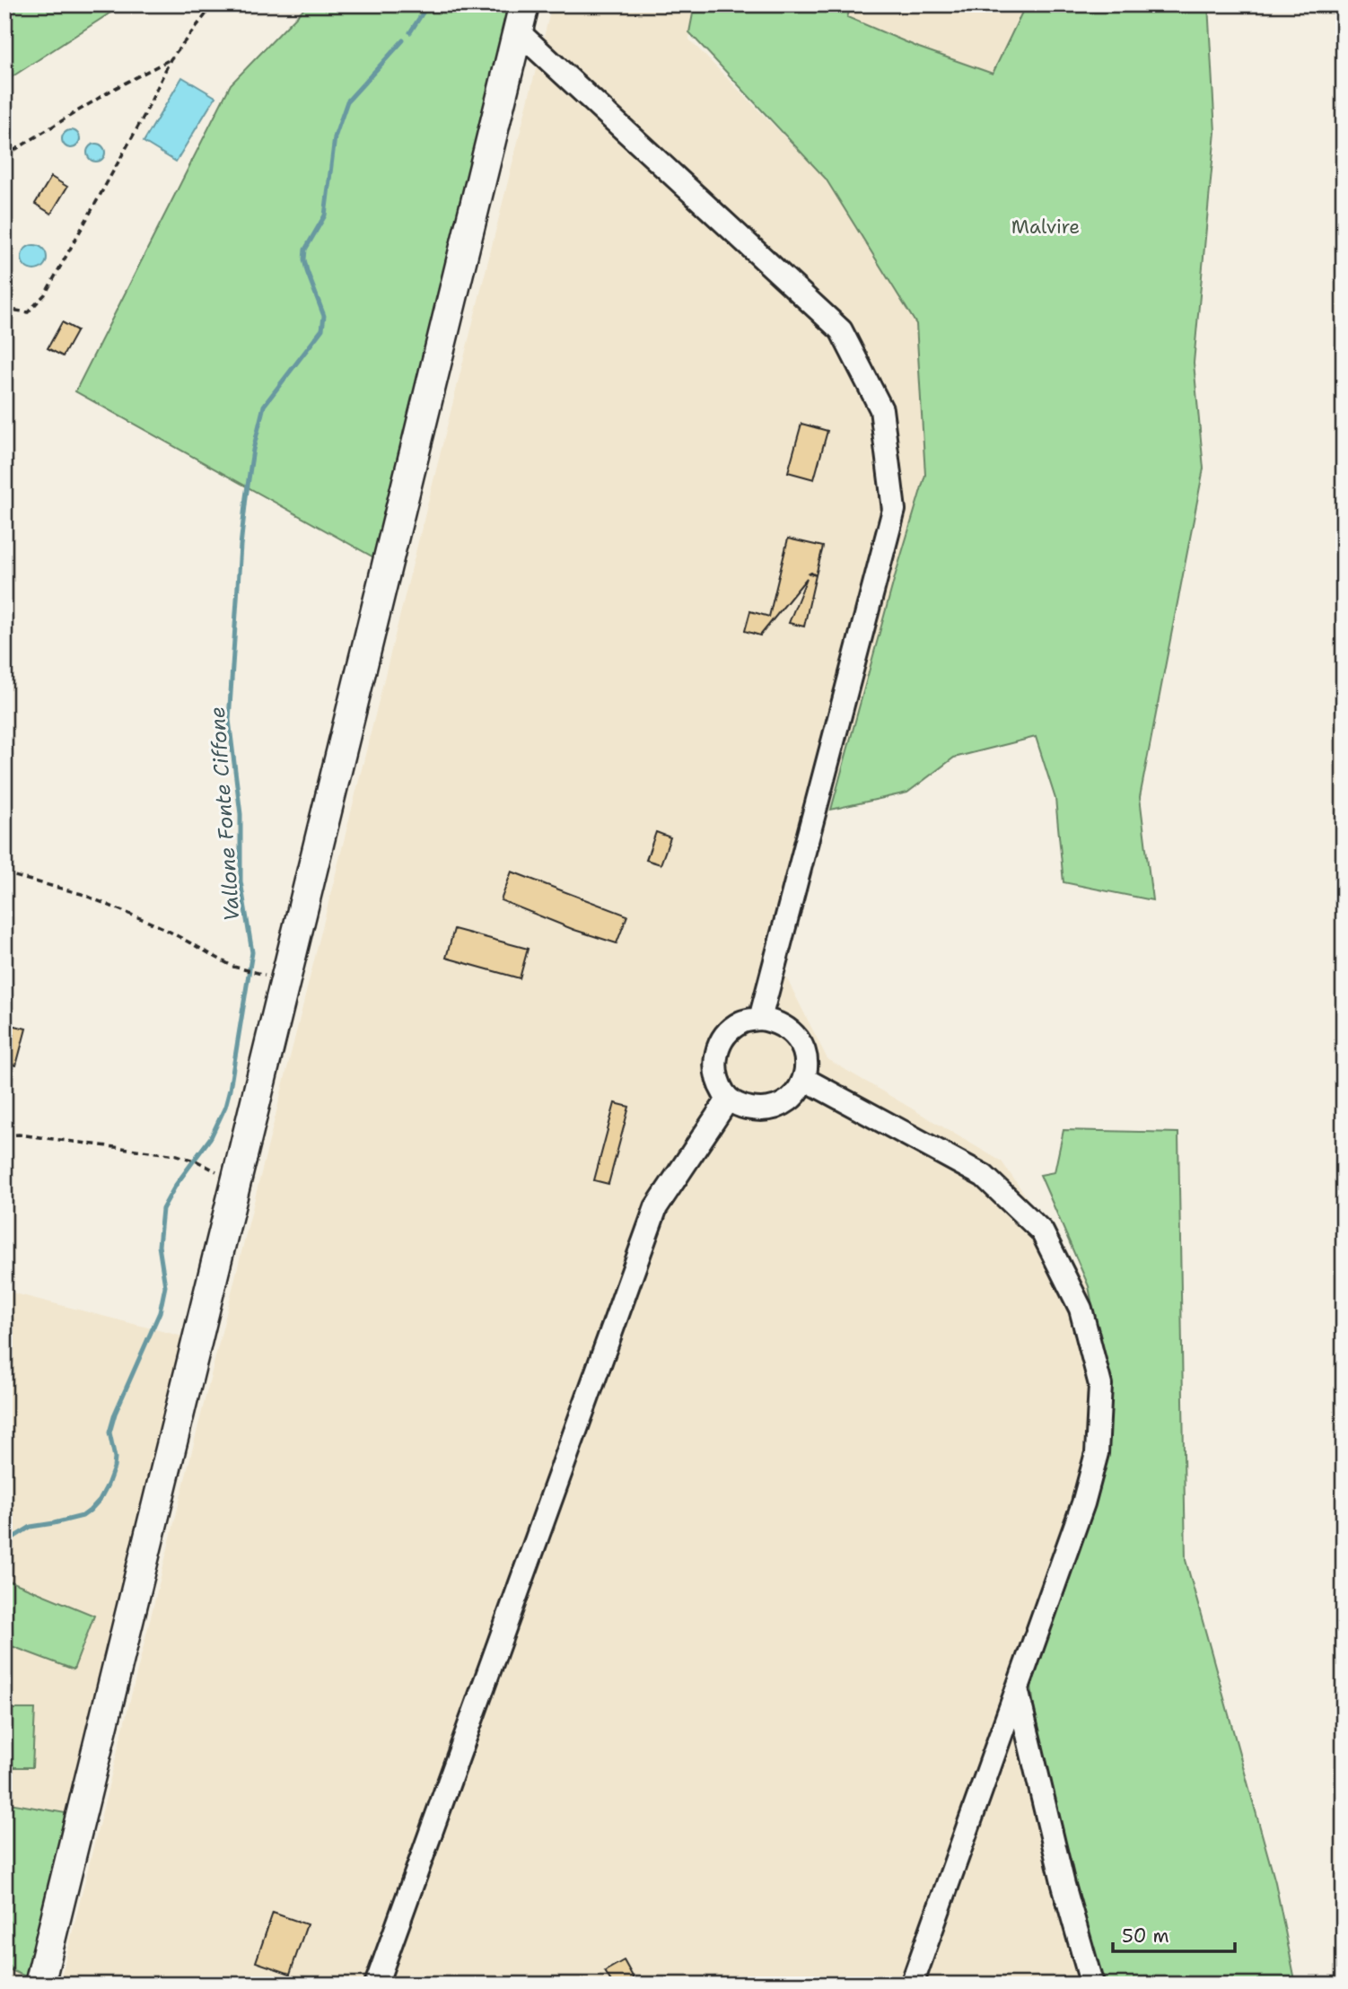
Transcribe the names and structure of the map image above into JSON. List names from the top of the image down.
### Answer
{
  "water": ["Vallone Fonte Ciffone"],
  "parks": ["Malvire"],
  "scale_bar": "50 m"
}
